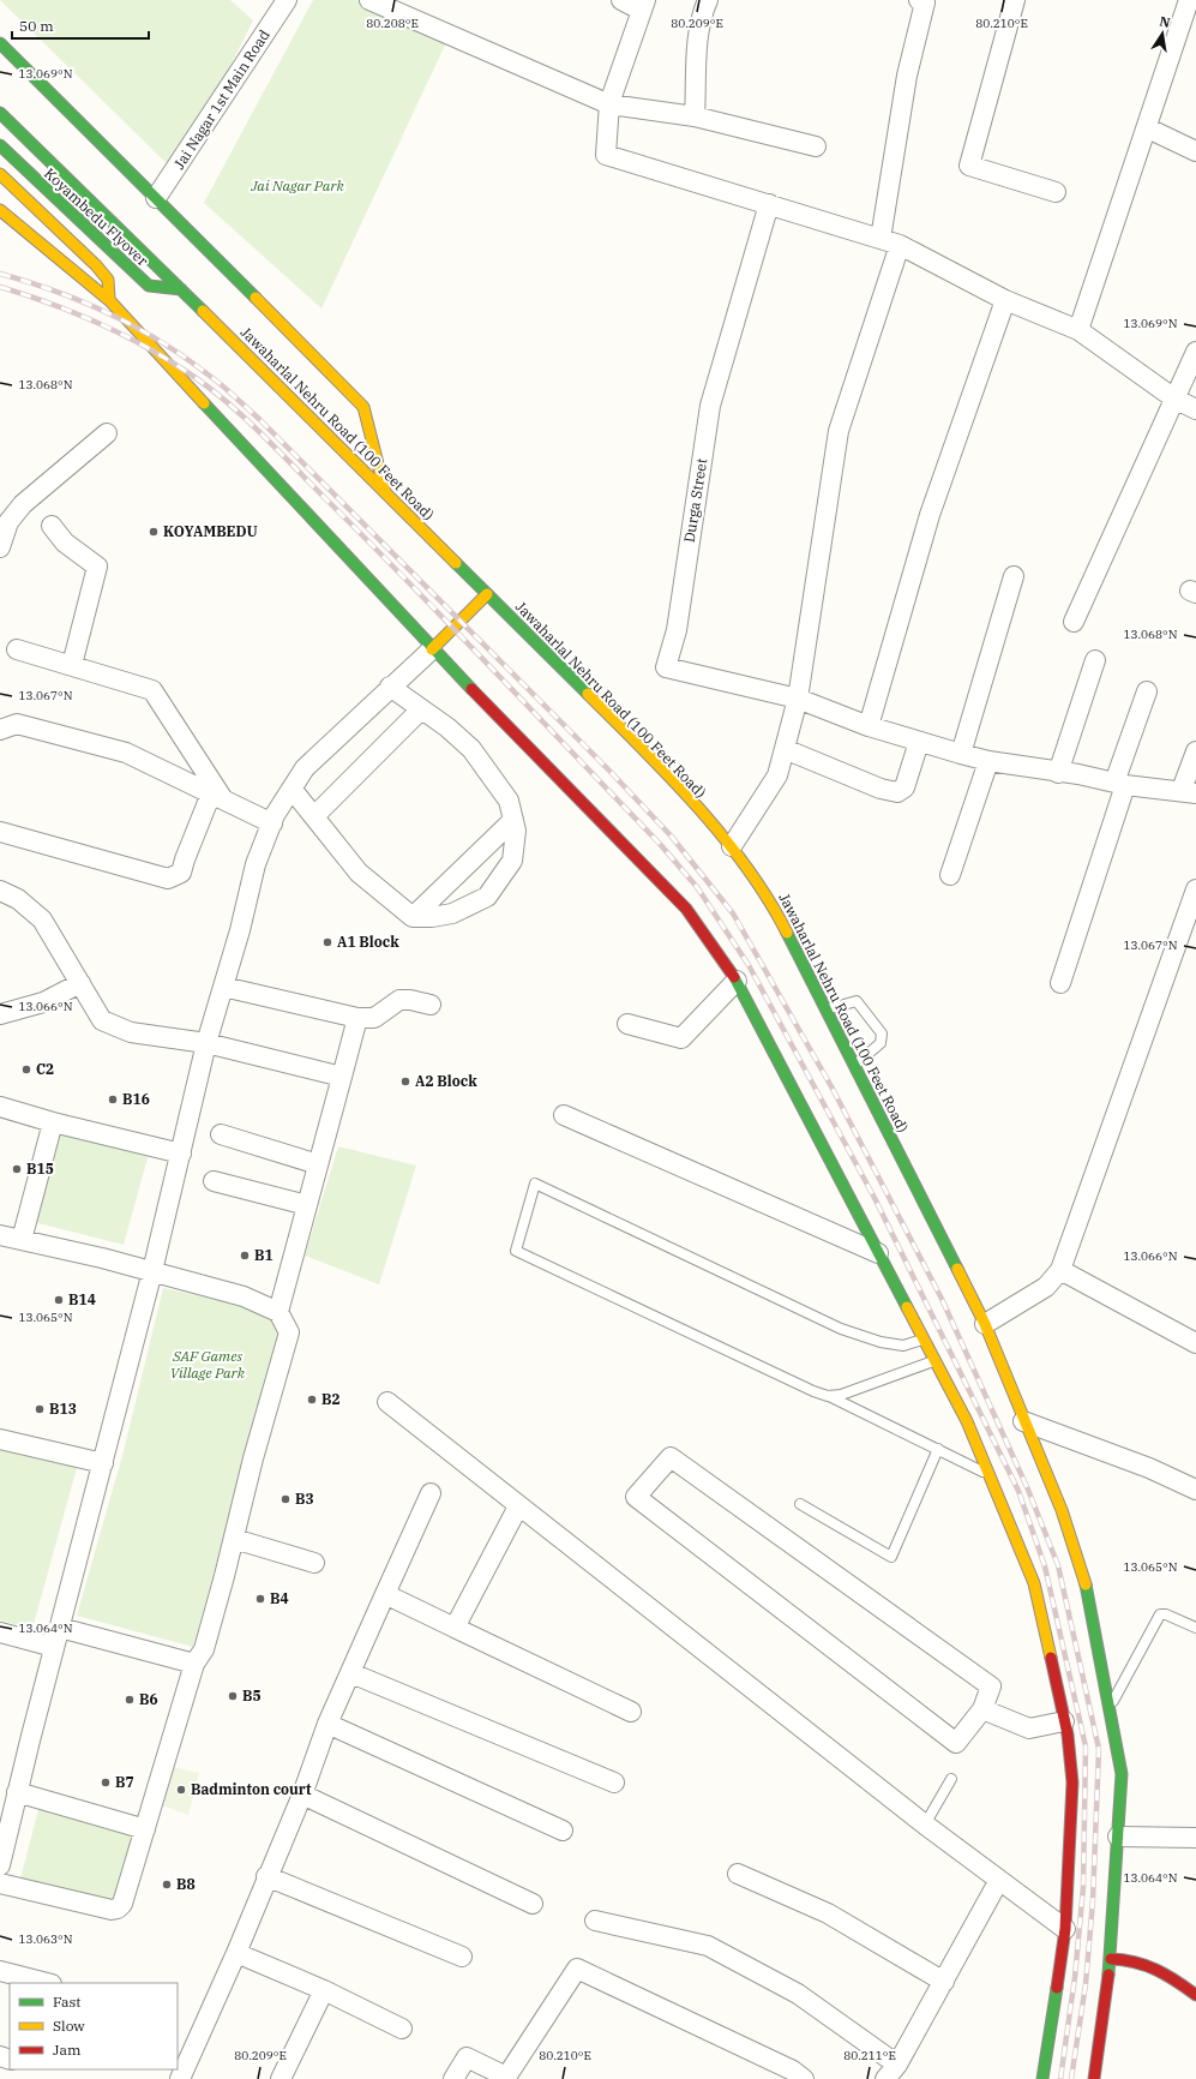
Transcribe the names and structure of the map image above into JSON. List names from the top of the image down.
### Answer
{
  "streets": {
    "main road": ["Koyambedu Flyover", "Jawaharlal Nehru Road (100 Feet Road)"],
    "street": ["Jai Nagar 1st Main Road", "Durga Street"]
  },
  "crossings": [
    ["Koyambedu Flyover", "Jawaharlal Nehru Road (100 Feet Road)"]
  ],
  "parks": ["Jai Nagar Park", "SAF Games Village Park"],
  "places": [
    "KOYAMBEDU",
    "A1 Block",
    "C2",
    "A2 Block",
    "B16",
    "B15",
    "B1",
    "B14",
    "B2",
    "B13",
    "B3",
    "B4",
    "B5",
    "B6",
    "B7",
    "Badminton court",
    "B8"
  ],
  "legend": ["Fast", "Slow", "Jam"],
  "scale_bar": "50 m",
  "north": "top",
  "coordinates": [
    "80.208°E",
    "80.209°E",
    "80.210°E",
    "13.069°N",
    "13.068°N",
    "13.067°N",
    "13.066°N",
    "13.065°N",
    "13.064°N",
    "13.063°N",
    "80.211°E"
  ]
}
